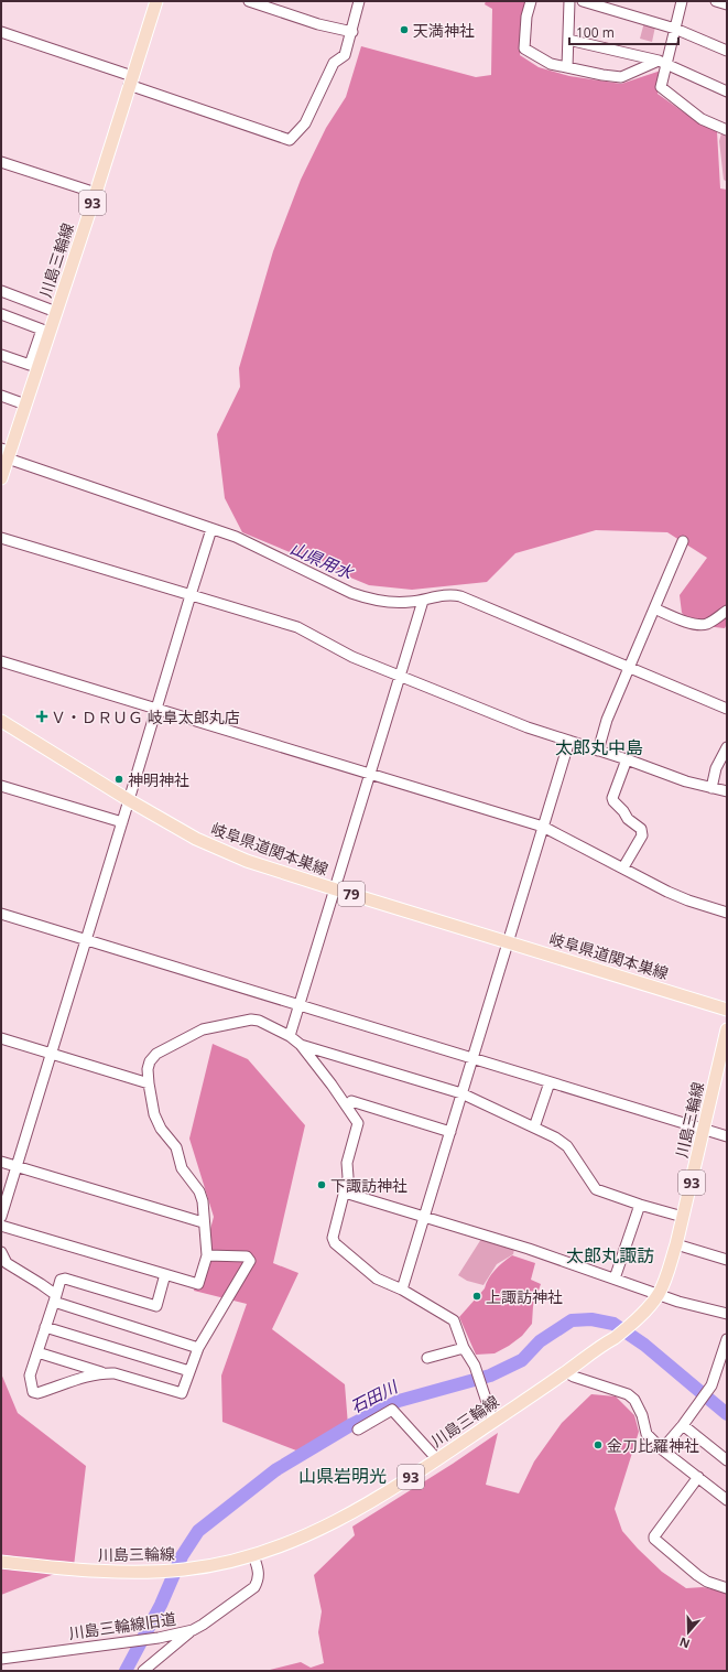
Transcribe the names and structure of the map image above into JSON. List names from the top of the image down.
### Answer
{
  "streets": {
    "main road": [
      "93",
      "川島三輪線",
      "岐阜県道関本巣線",
      "79"
    ],
    "street": ["川島三輪線旧道"]
  },
  "crossings": [
    ["川島三輪線", "川島三輪線旧道"]
  ],
  "districts": ["太郎丸中島", "太郎丸諏訪", "山県岩明光"],
  "water": ["山県用水", "石田川"],
  "places": {
    "other": [
      "天満神社",
      "神明神社",
      "下諏訪神社",
      "上諏訪神社",
      "金刀比羅神社"
    ],
    "health": ["Ｖ・ＤＲＵＧ 岐阜太郎丸店"]
  },
  "scale_bar": "100 m",
  "north": "bottom"
}
